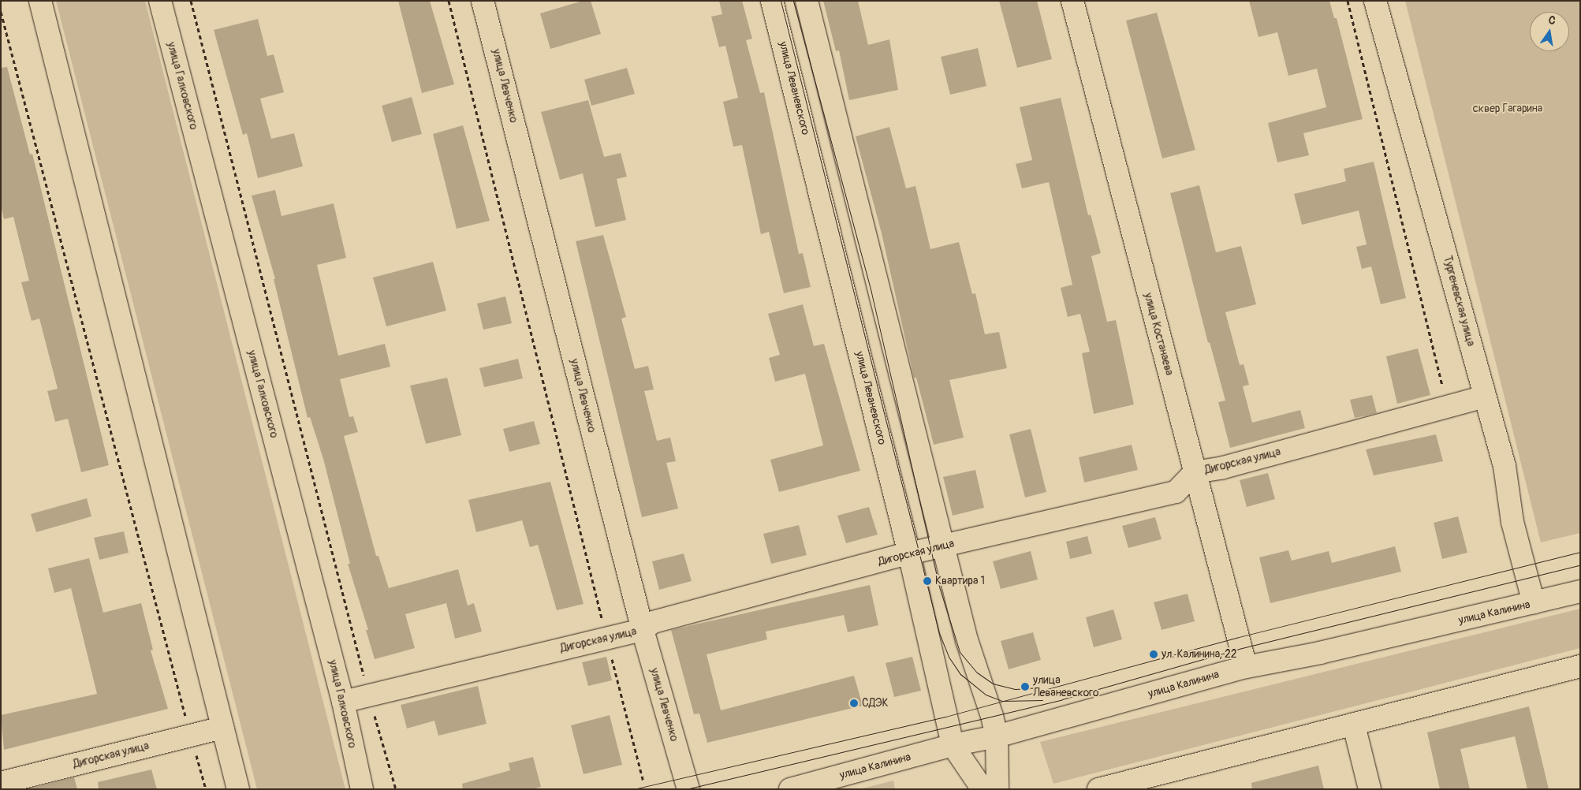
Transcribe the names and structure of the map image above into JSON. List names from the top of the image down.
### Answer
{
  "streets": {
    "street": [
      "улица Галковского",
      "улица Левченко",
      "улица Леваневского",
      "Тургеневская улица",
      "улица Костанаева",
      "Дигорская улица",
      "улица Калинина"
    ]
  },
  "crossings": [
    ["улица Галковского", "Дигорская улица"],
    ["улица Левченко", "Дигорская улица"],
    ["улица Леваневского", "Дигорская улица"],
    ["улица Леваневского", "улица Калинина"],
    ["Тургеневская улица", "Дигорская улица"],
    ["Тургеневская улица", "улица Калинина"],
    ["улица Костанаева", "Дигорская улица"],
    ["улица Костанаева", "улица Калинина"]
  ],
  "parks": ["сквер Гагарина"],
  "places": [
    "Квартира 1",
    "ул. Калинина, 22",
    "улица Леваневского",
    "СДЭК"
  ],
  "north": "top"
}
